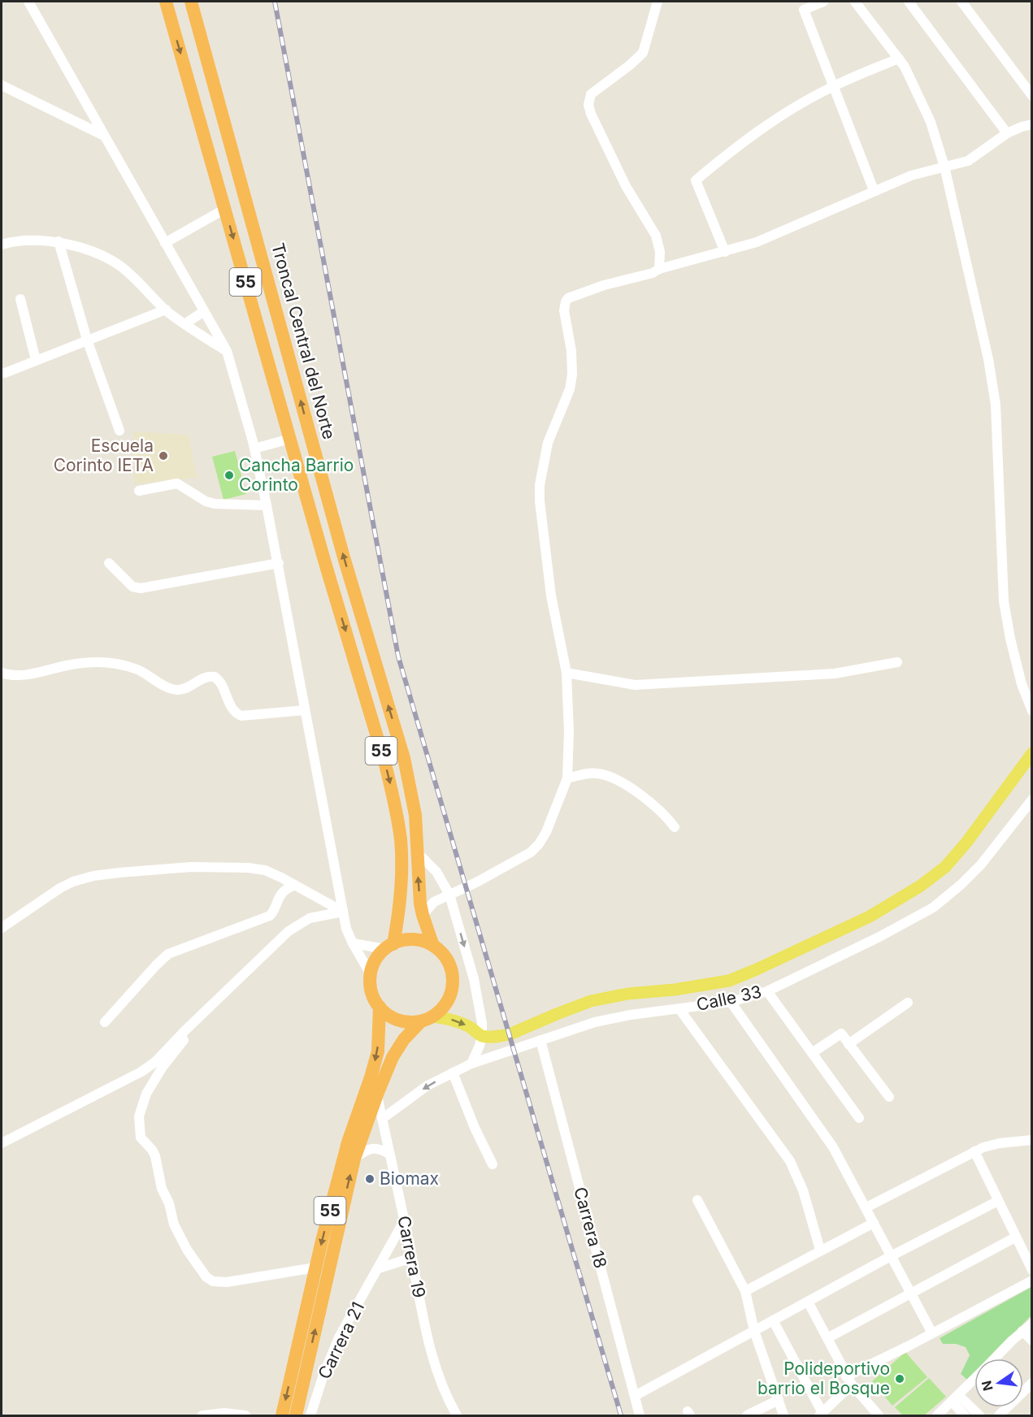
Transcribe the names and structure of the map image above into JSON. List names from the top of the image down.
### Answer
{
  "streets": {
    "highway": ["55", "Troncal Central del Norte"],
    "street": [
      "Calle 33",
      "Carrera 18",
      "Carrera 19",
      "Carrera 21"
    ]
  },
  "crossings": [
    ["55", "Troncal Central del Norte"],
    ["55", "Carrera 19"],
    ["Calle 33", "Carrera 18"],
    ["Calle 33", "Carrera 19"],
    ["Carrera 19", "Carrera 21"]
  ],
  "places": [
    "Escuela Corinto IETA",
    "Cancha Barrio Corinto",
    "Biomax",
    "Polideportivo barrio el Bosque"
  ],
  "north": "left"
}
